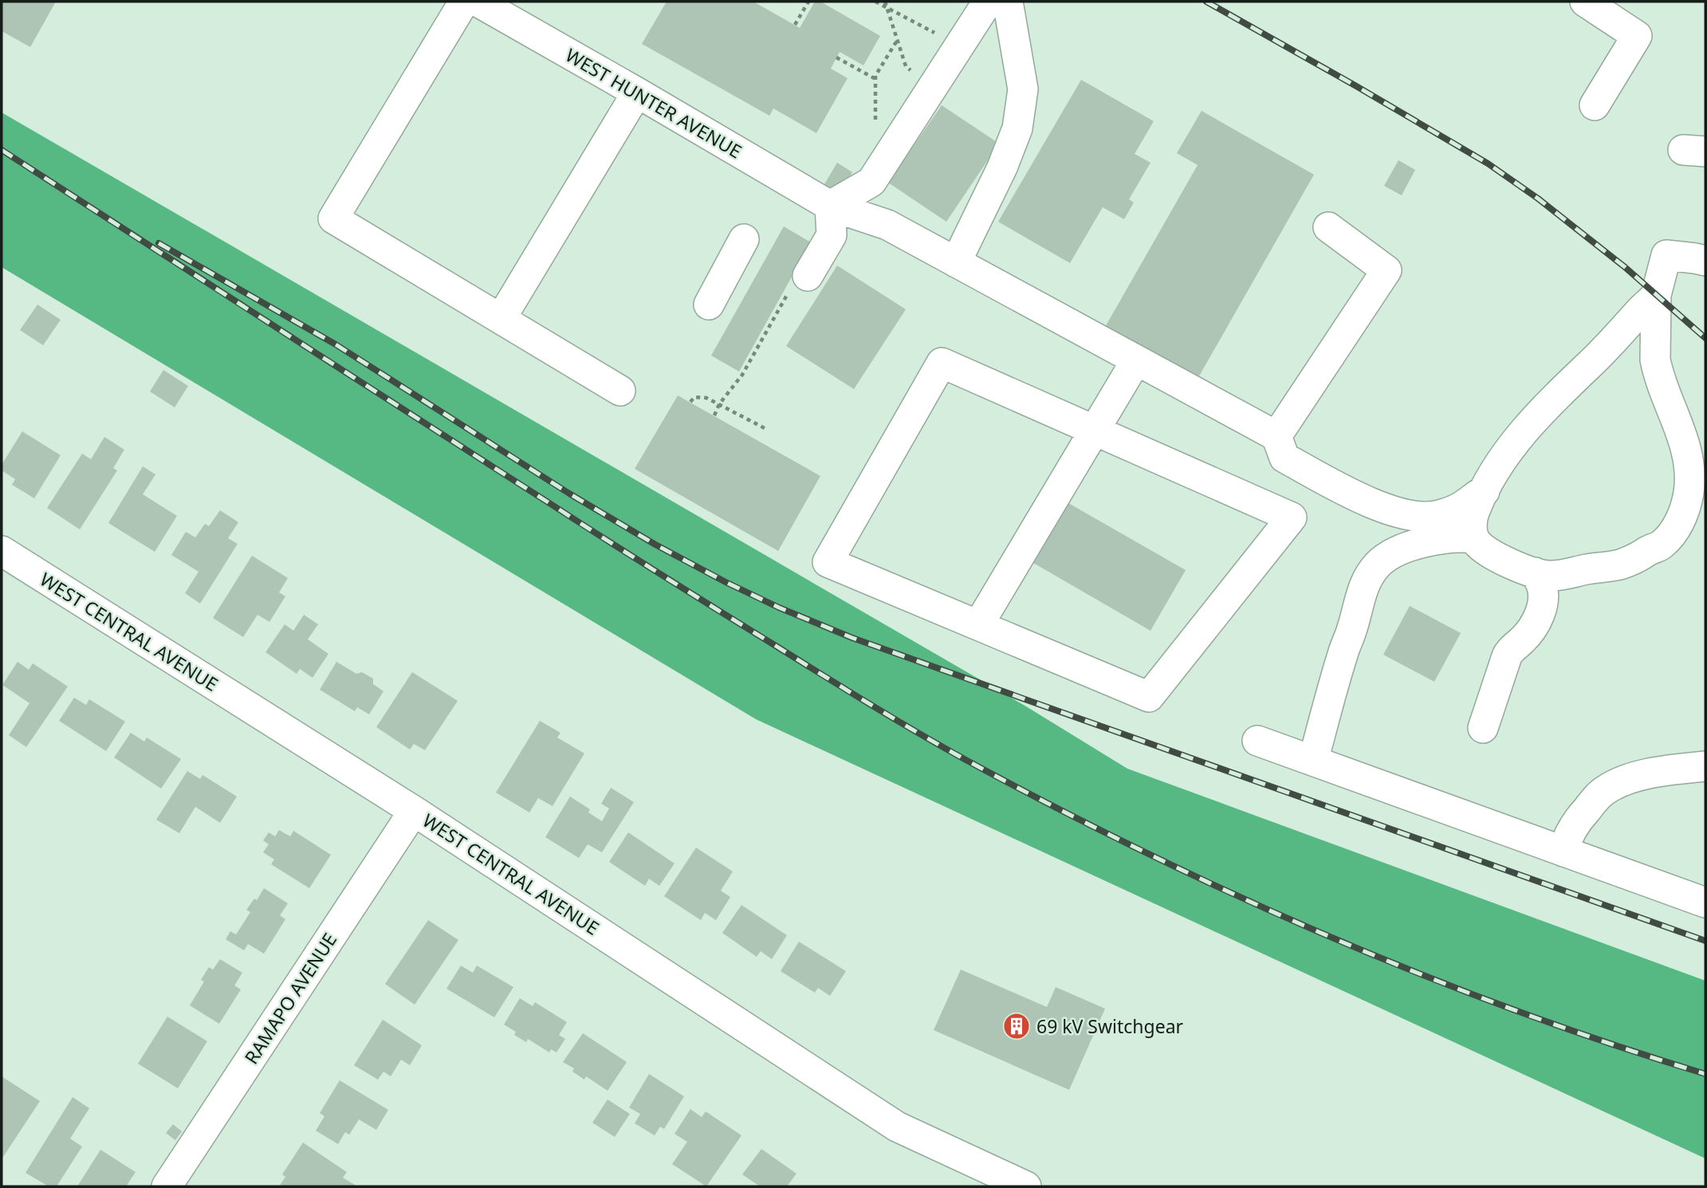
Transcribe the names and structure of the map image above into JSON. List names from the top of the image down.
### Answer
{
  "streets": {
    "street": ["WEST HUNTER AVENUE", "WEST CENTRAL AVENUE", "RAMAPO AVENUE"]
  },
  "crossings": [
    ["WEST CENTRAL AVENUE", "RAMAPO AVENUE"]
  ],
  "places": {
    "building": ["69 kV Switchgear"]
  }
}
